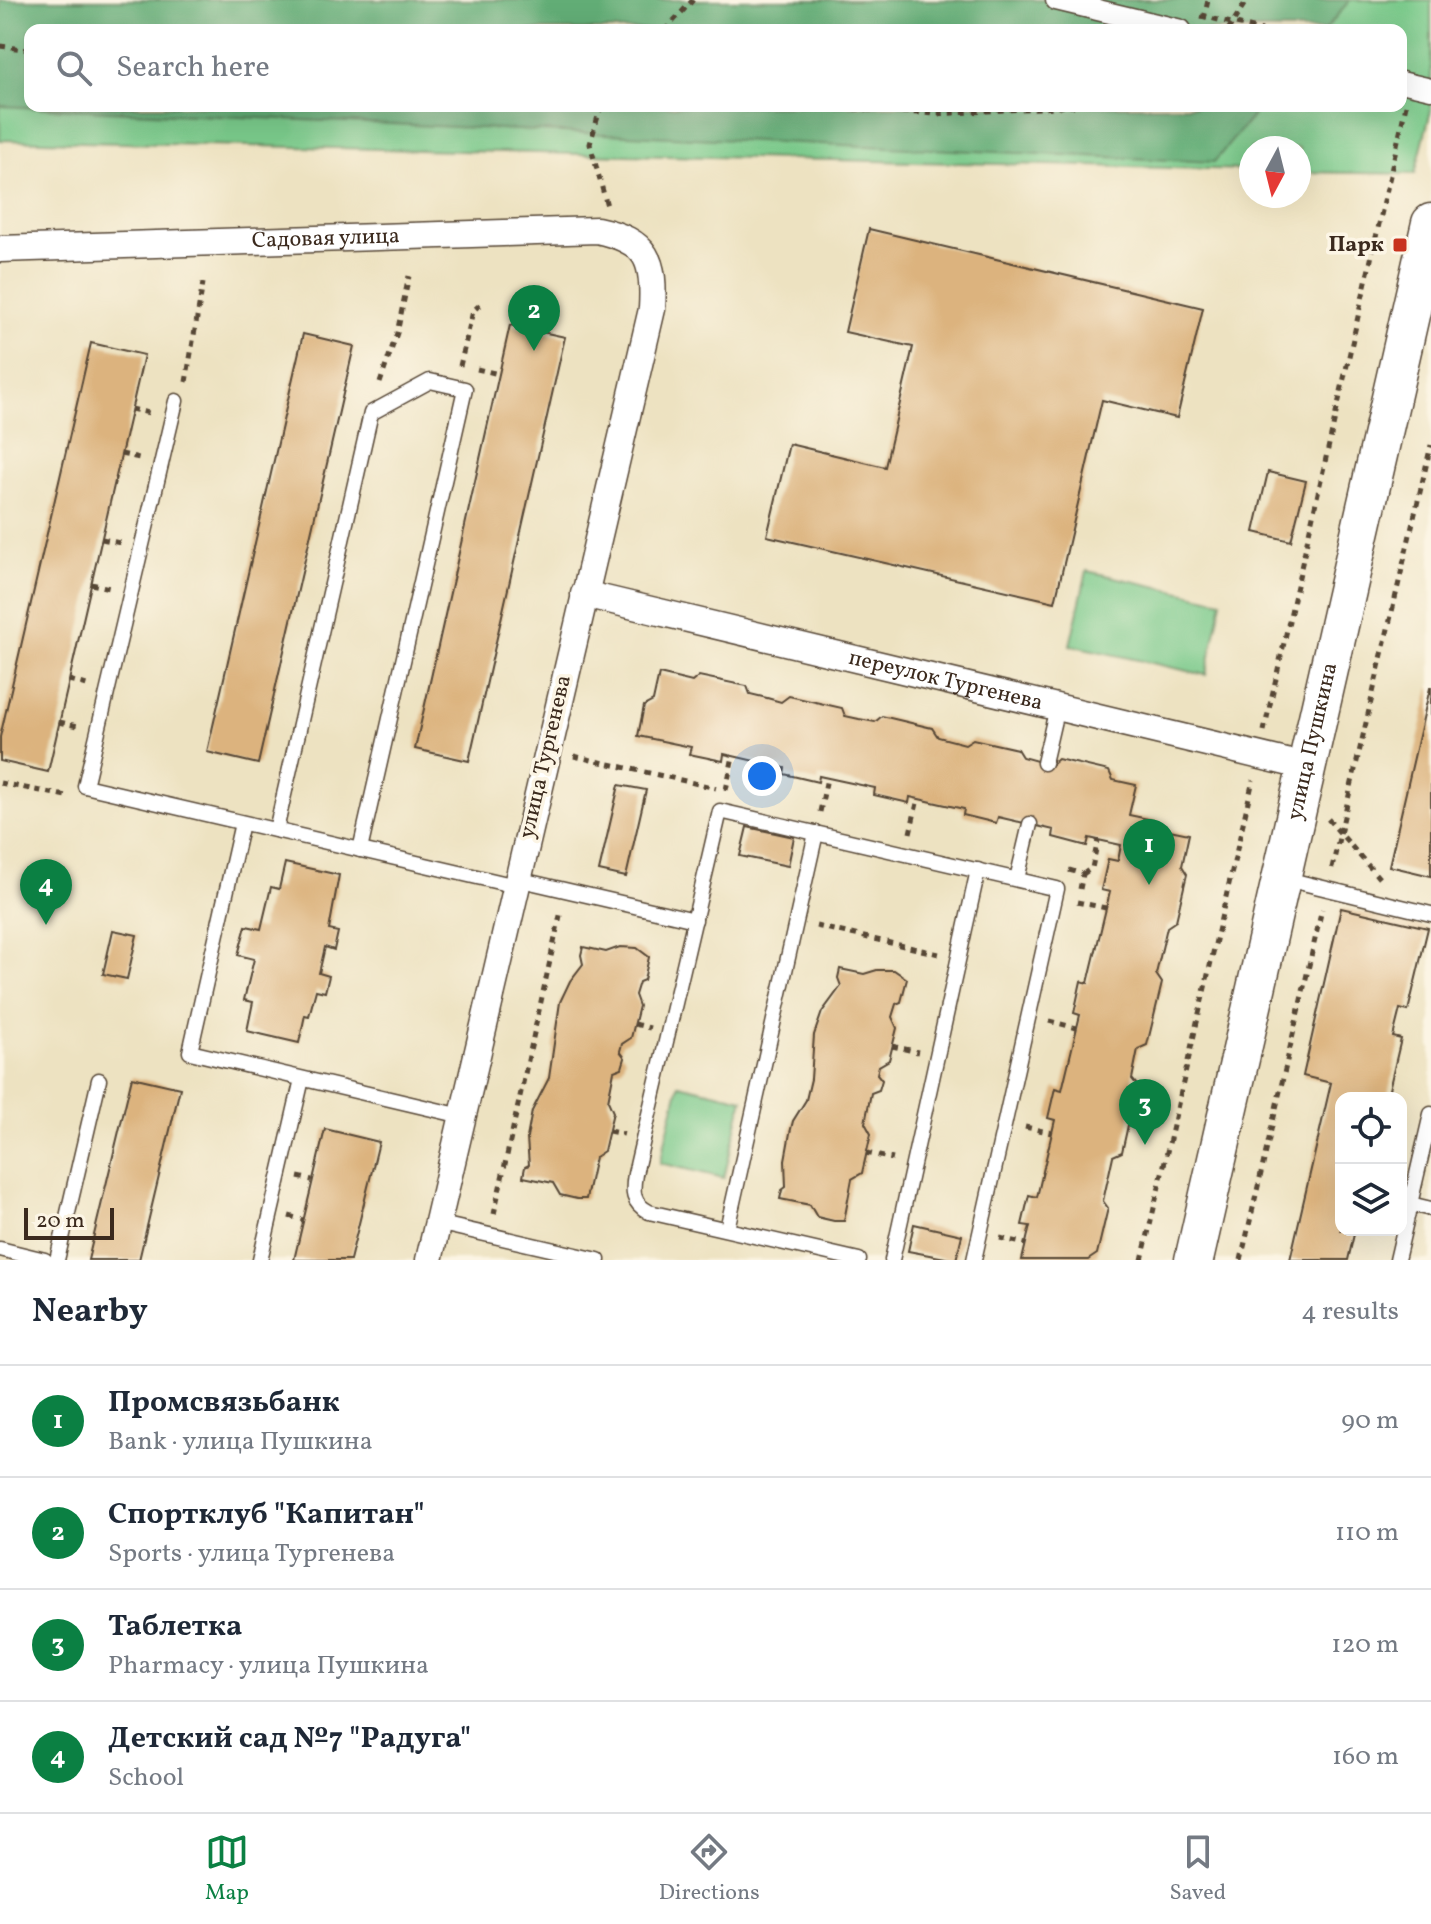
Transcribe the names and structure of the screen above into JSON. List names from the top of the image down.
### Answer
{
  "streets": {
    "main road": ["улица Пушкина"],
    "street": ["Садовая улица", "переулок Тургенева", "улица Тургенева"]
  },
  "crossings": [
    ["Садовая улица", "улица Тургенева"],
    ["переулок Тургенева", "улица Пушкина"],
    ["переулок Тургенева", "улица Тургенева"]
  ],
  "places": {
    "transit": ["Парк"]
  },
  "scale_bar": "20 m",
  "north": "bottom",
  "page": {
    "search": "Search here",
    "pins": [
      "2",
      "1",
      "4",
      "3"
    ],
    "scale": "20 m",
    "heading": ["Nearby", "4 results"],
    "list": [
      {
        "mark": "1",
        "name": "Промсвязьбанк",
        "note": "Bank · улица Пушкина",
        "value": "90 m"
      },
      {
        "mark": "2",
        "name": "Спортклуб \"Капитан\"",
        "note": "Sports · улица Тургенева",
        "value": "110 m"
      },
      {
        "mark": "3",
        "name": "Таблетка",
        "note": "Pharmacy · улица Пушкина",
        "value": "120 m"
      },
      {
        "mark": "4",
        "name": "Детский сад №7 \"Радуга\"",
        "note": "School",
        "value": "160 m"
      }
    ],
    "nav": ["Map", "Directions", "Saved"]
  }
}
